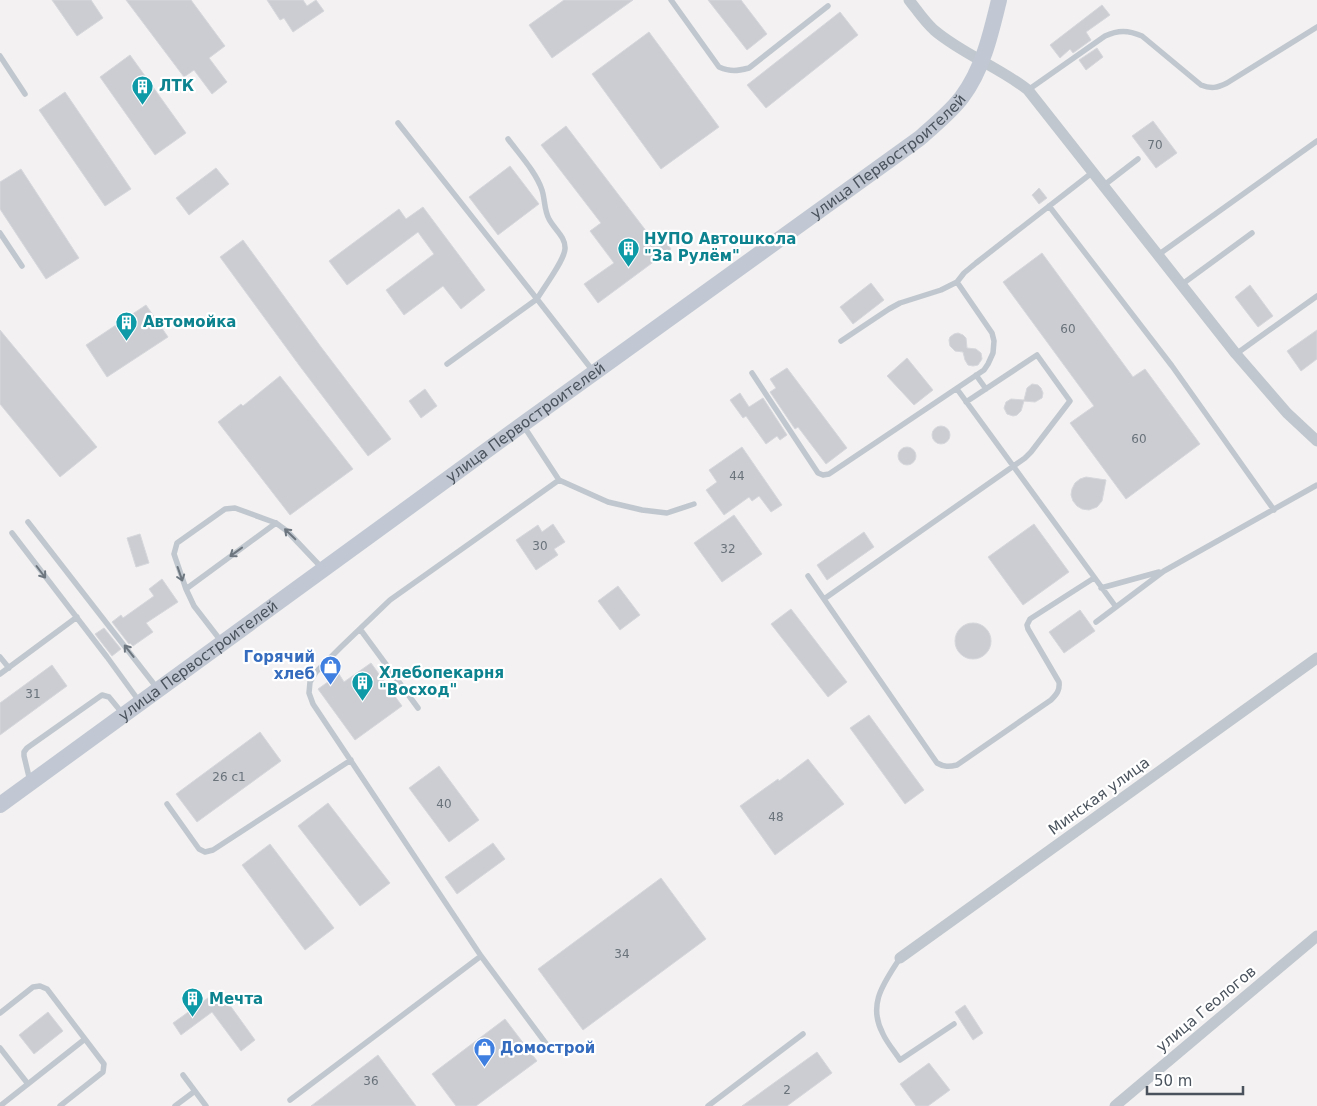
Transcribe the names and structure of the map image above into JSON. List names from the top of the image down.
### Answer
{
  "streets": {
    "street": ["улица Первостроителей", "Минская улица", "улица Геологов"]
  },
  "places": {
    "building": [
      "ЛТК",
      "НУПО Автошкола \"За Рулём\"",
      "Автомойка",
      "Хлебопекарня \"Восход\"",
      "Мечта"
    ],
    "shop": ["Горячий хлеб", "Домострой"]
  },
  "house_numbers": [
    "70",
    "60",
    "60",
    "44",
    "30",
    "32",
    "31",
    "26 с1",
    "40",
    "48",
    "34",
    "36",
    "2"
  ],
  "scale_bar": "50 m"
}
